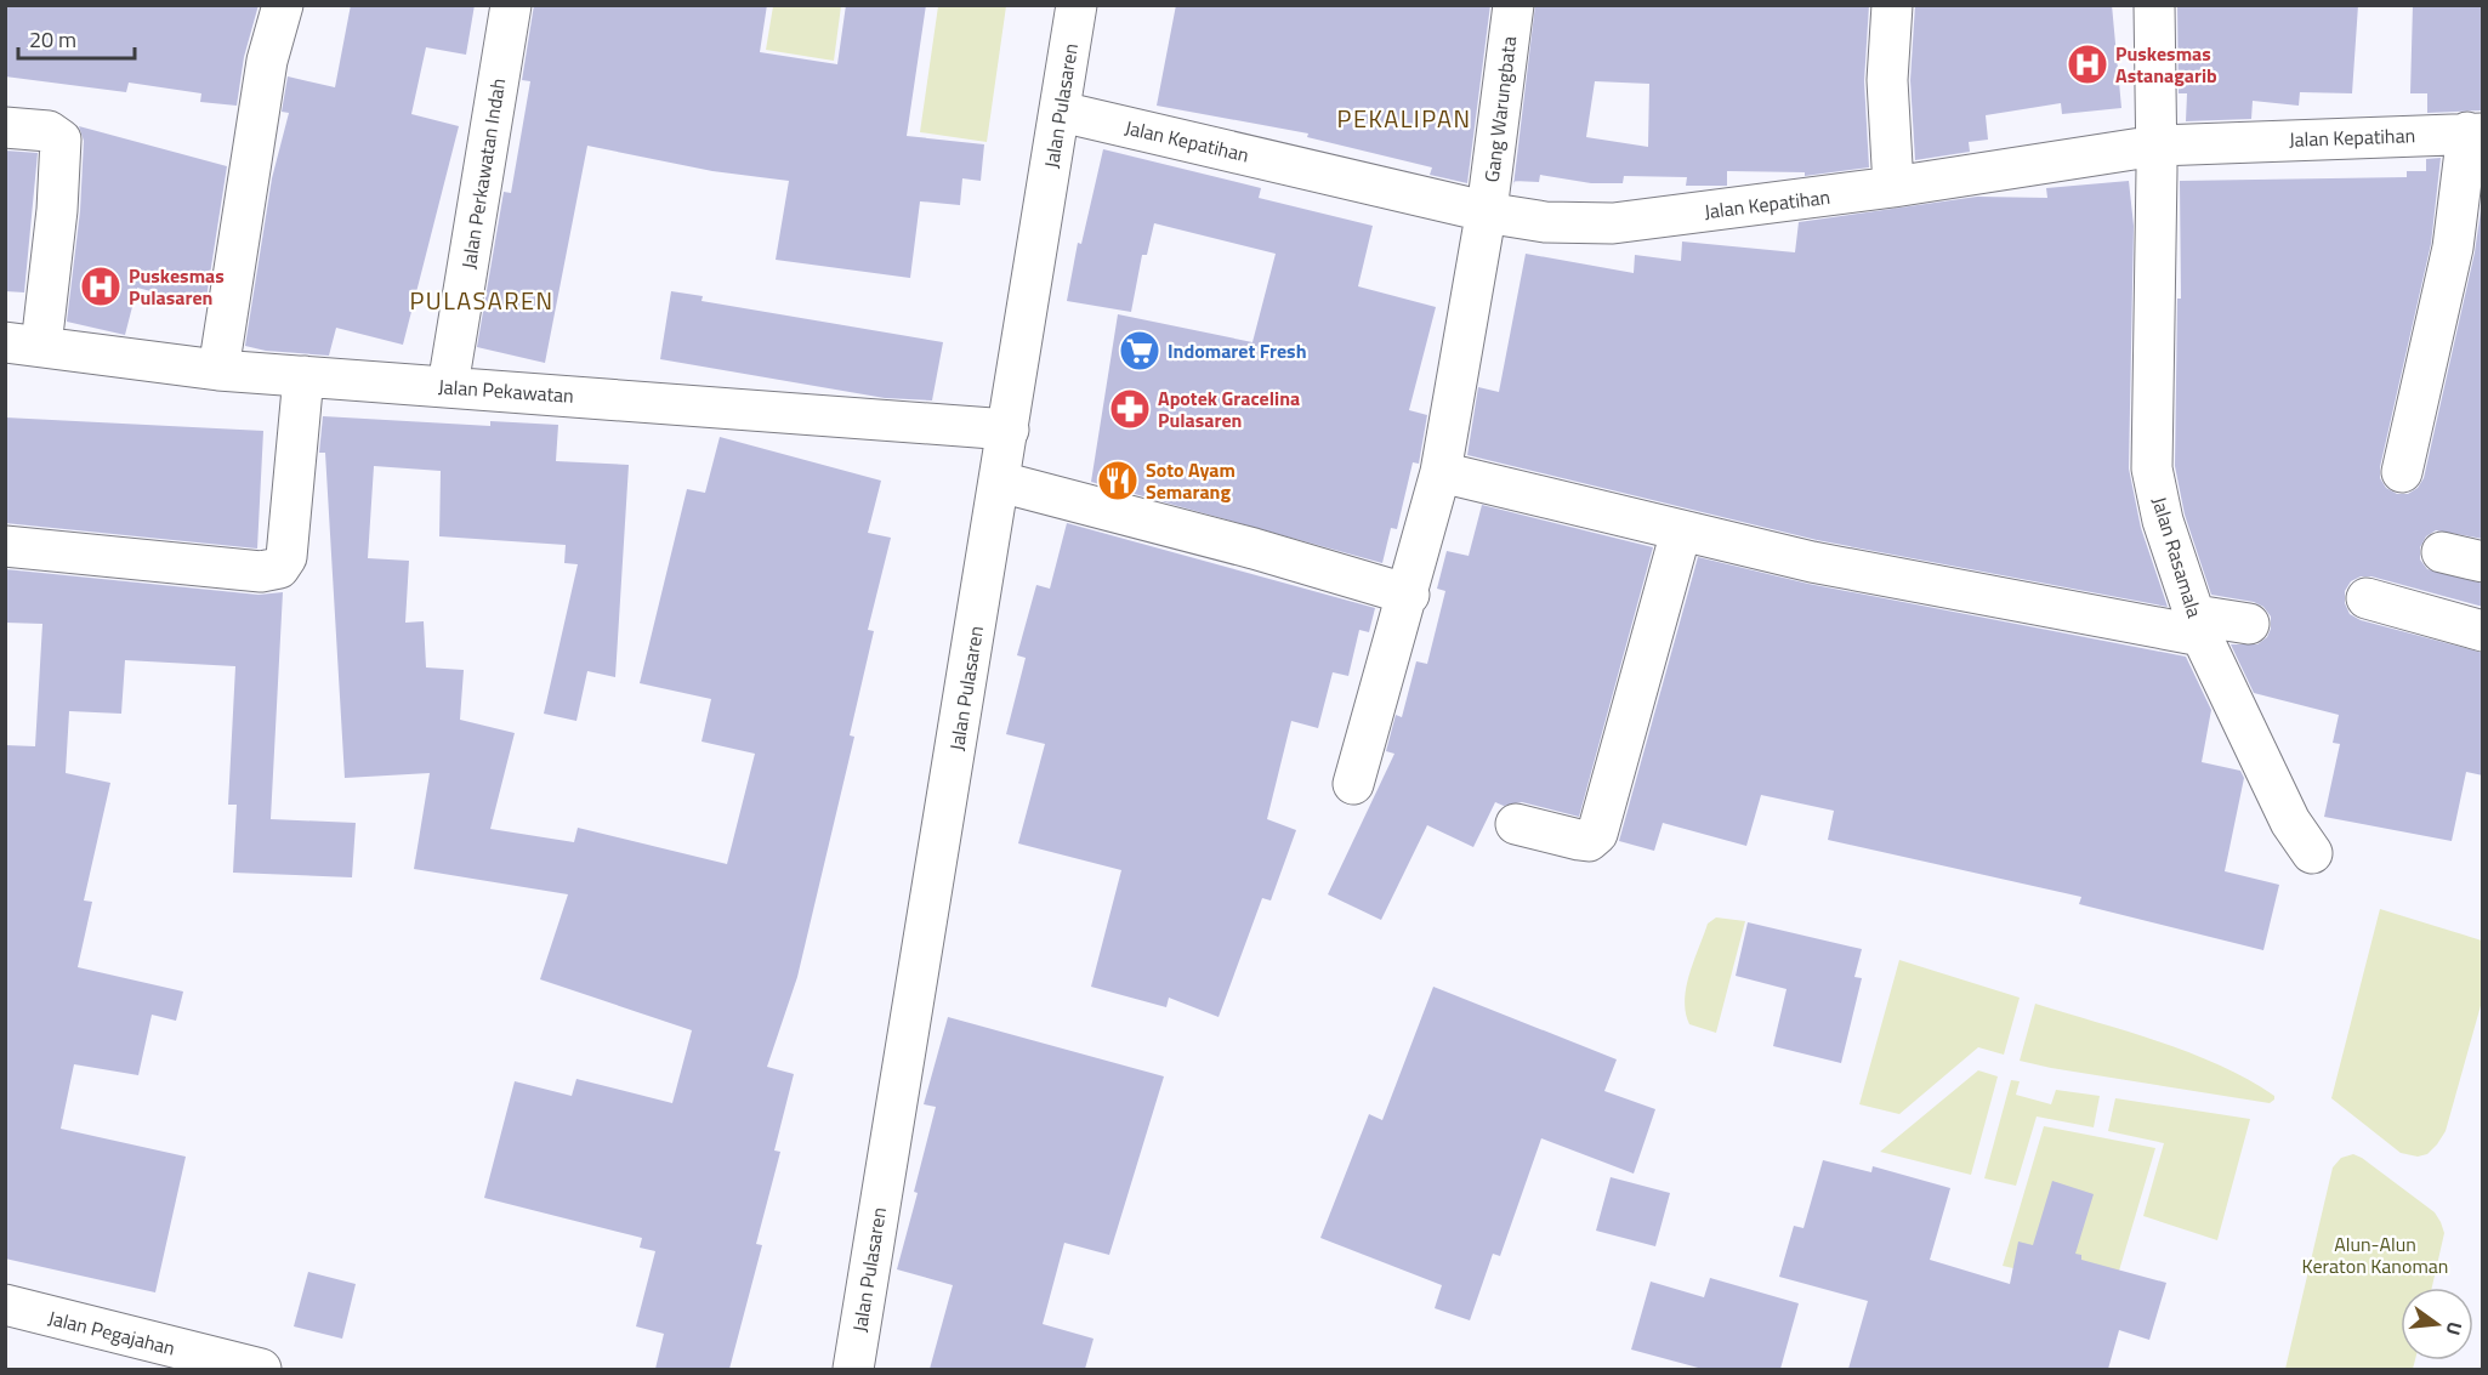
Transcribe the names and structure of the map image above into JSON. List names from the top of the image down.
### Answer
{
  "streets": {
    "street": [
      "Jalan Pulasaren",
      "Gang Warungbata",
      "Jalan Kepatihan",
      "Jalan Perkawatan Indah",
      "Jalan Pekawatan",
      "Jalan Rasamala",
      "Jalan Pegajahan"
    ]
  },
  "crossings": [
    ["Jalan Pulasaren", "Jalan Kepatihan"],
    ["Jalan Pulasaren", "Jalan Pekawatan"],
    ["Gang Warungbata", "Jalan Kepatihan"],
    ["Jalan Kepatihan", "Jalan Rasamala"],
    ["Jalan Perkawatan Indah", "Jalan Pekawatan"]
  ],
  "districts": ["PEKALIPAN", "PULASAREN"],
  "parks": ["Alun-Alun Keraton Kanoman"],
  "places": {
    "hospital": ["Puskesmas Astanagarib", "Puskesmas Pulasaren"],
    "supermarket": ["Indomaret Fresh"],
    "pharmacy": ["Apotek Gracelina Pulasaren"],
    "restaurant": ["Soto Ayam Semarang"]
  },
  "scale_bar": "20 m",
  "north": "right"
}
